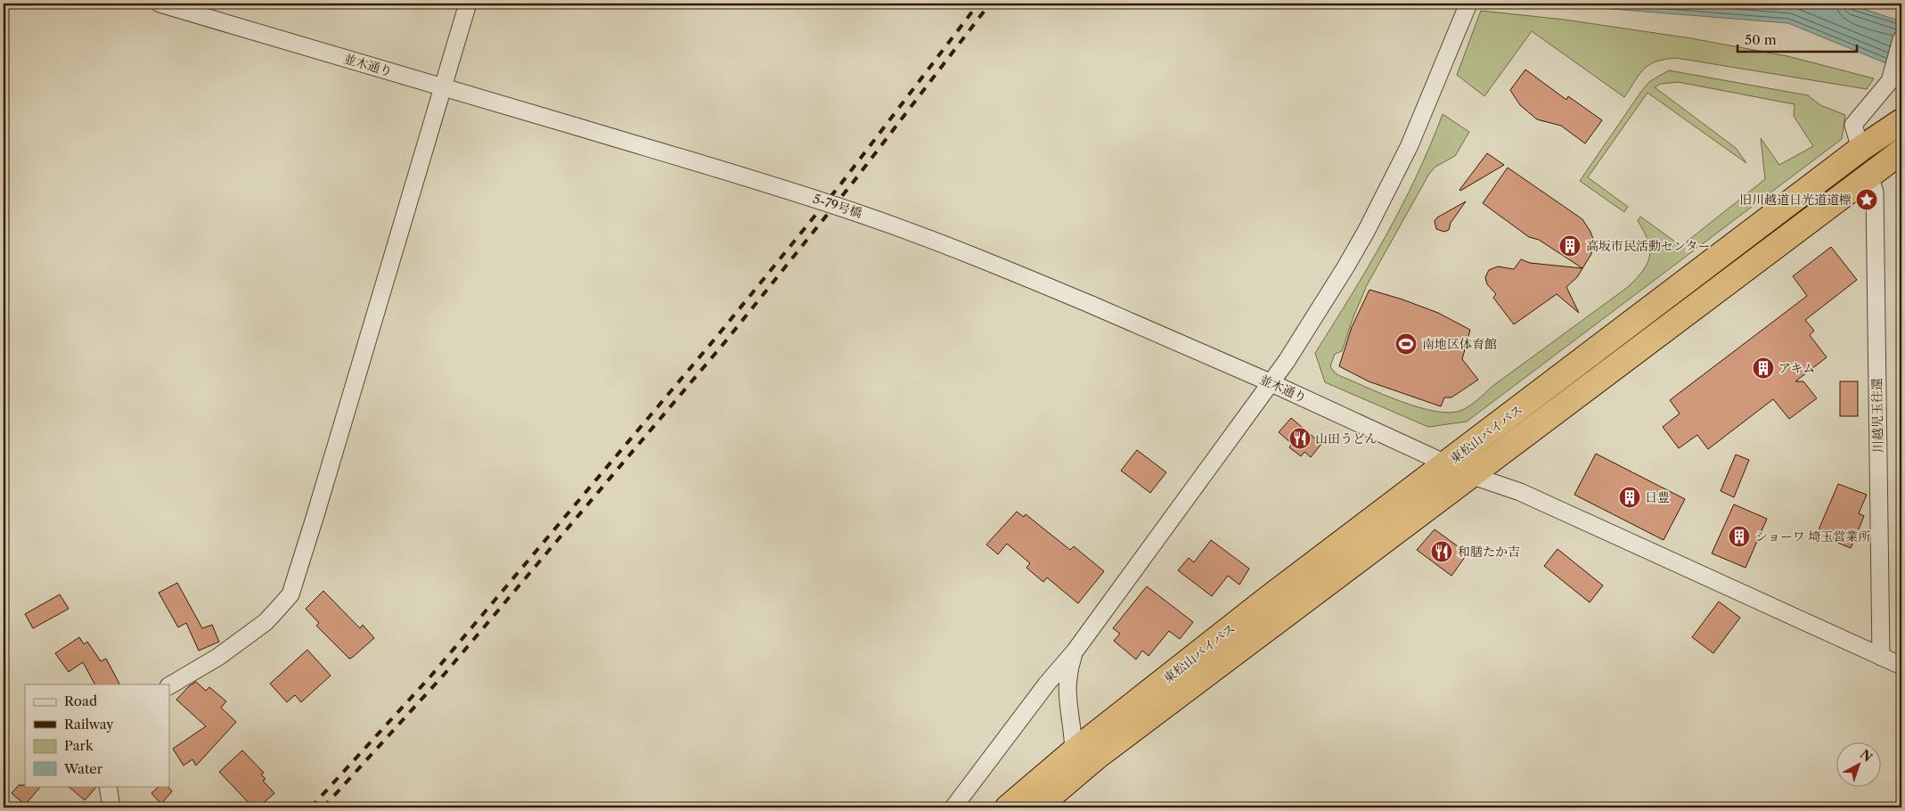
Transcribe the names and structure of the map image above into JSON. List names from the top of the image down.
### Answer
{
  "streets": {
    "highway": ["東松山バイパス"],
    "street": ["並木通り", "5-79号橋", "川越児玉往還"]
  },
  "crossings": [
    ["並木通り", "5-79号橋"],
    ["並木通り", "川越児玉往還"],
    ["並木通り", "東松山バイパス"],
    ["川越児玉往還", "東松山バイパス"]
  ],
  "places": {
    "place": ["旧川越道日光道道標"],
    "building": [
      "高坂市民活動センター",
      "アキム",
      "日豊",
      "ショーワ 埼玉営業所"
    ],
    "sports": ["南地区体育館"],
    "restaurant": ["山田うどん", "和膳たか吉"]
  },
  "legend": [
    "Road",
    "Railway",
    "Park",
    "Water"
  ],
  "scale_bar": "50 m",
  "north": "top right"
}
